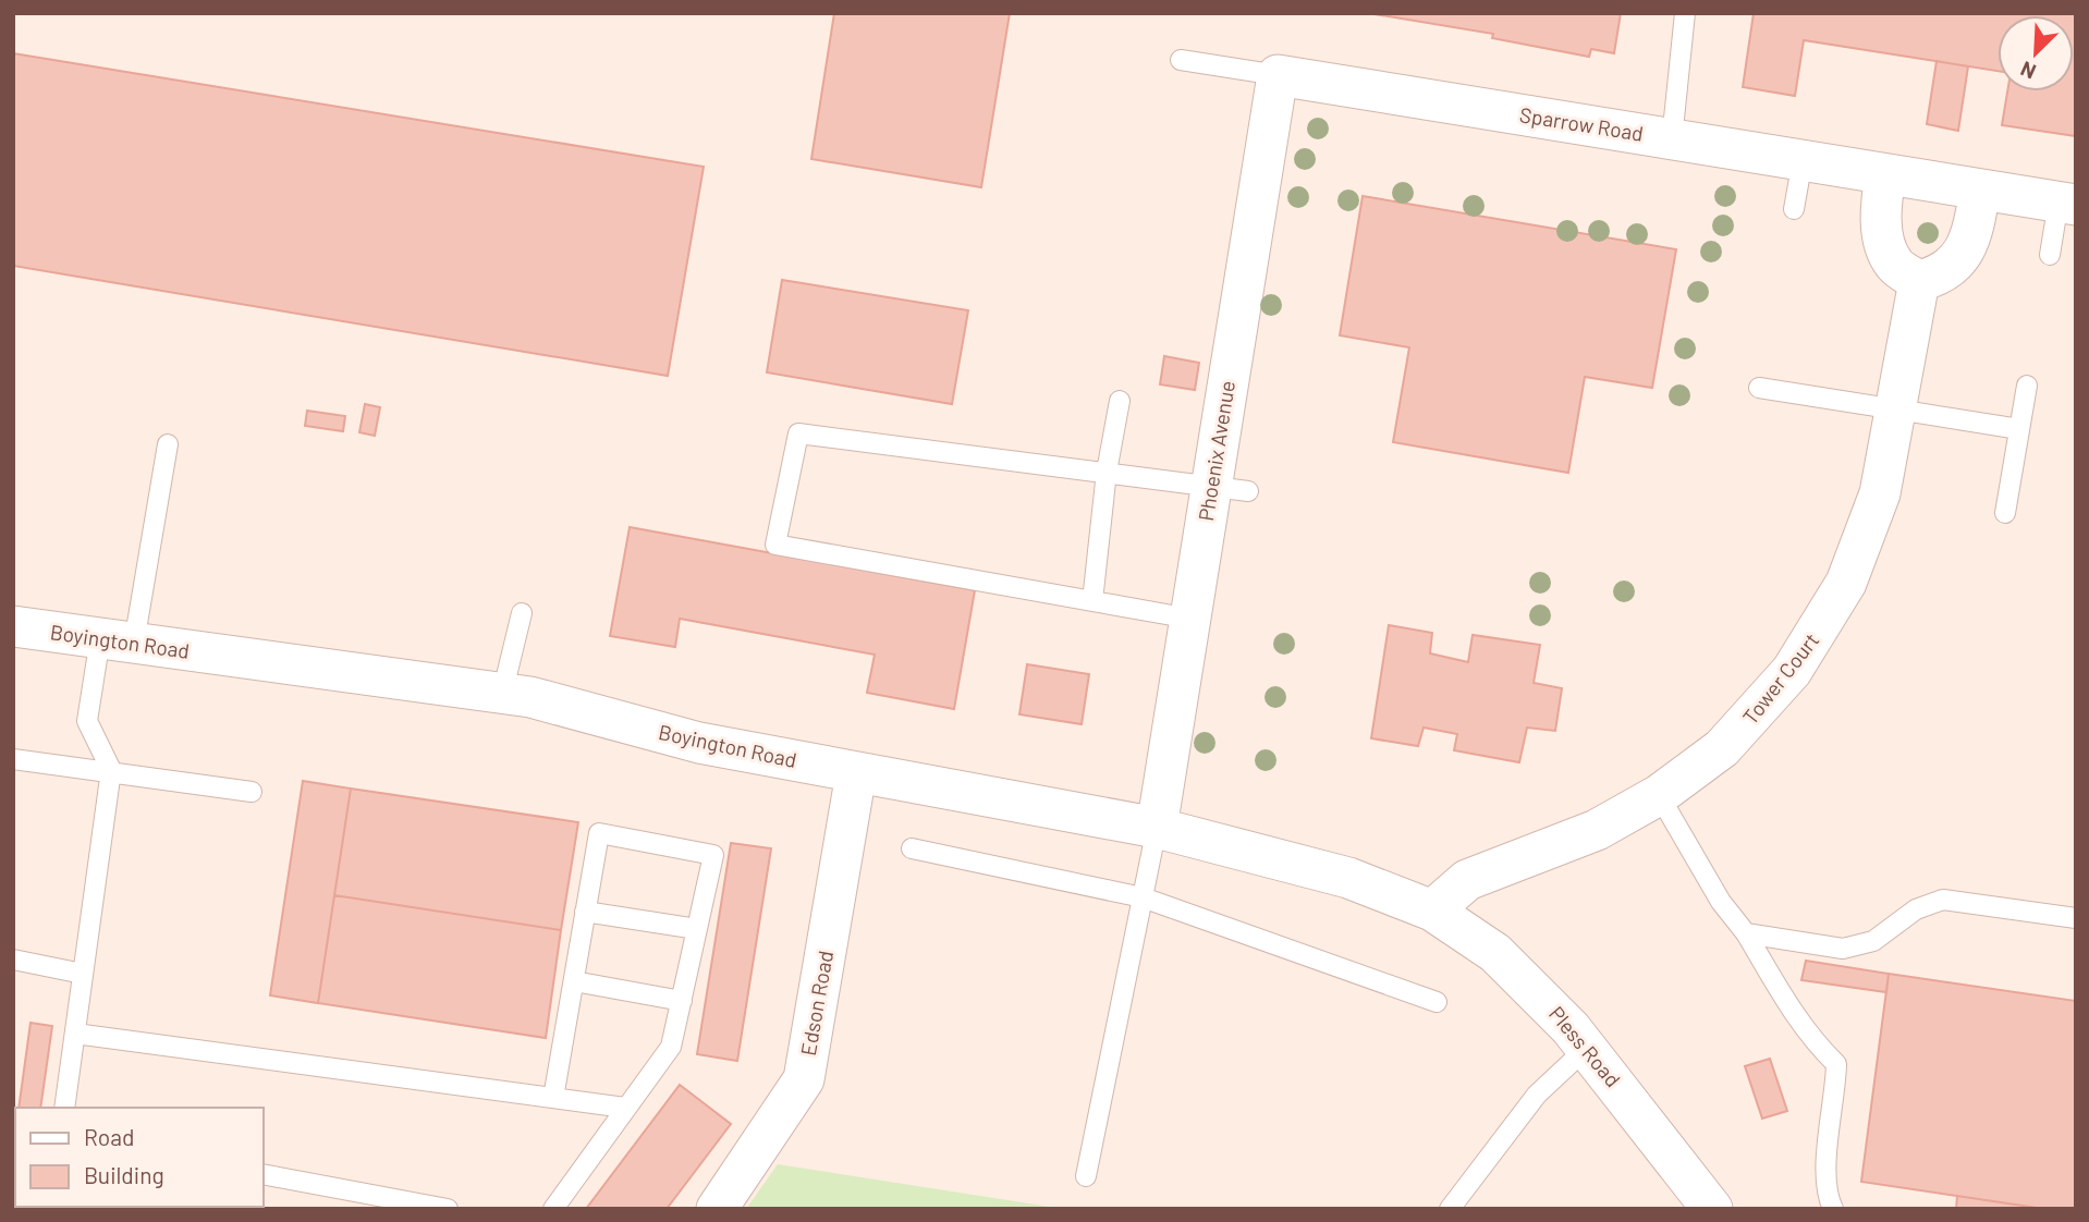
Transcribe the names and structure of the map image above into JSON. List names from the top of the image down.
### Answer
{
  "streets": {
    "street": [
      "Sparrow Road",
      "Phoenix Avenue",
      "Boyington Road",
      "Tower Court",
      "Edson Road",
      "Pless Road"
    ]
  },
  "crossings": [
    ["Sparrow Road", "Phoenix Avenue"],
    ["Phoenix Avenue", "Boyington Road"],
    ["Boyington Road", "Tower Court"],
    ["Boyington Road", "Edson Road"],
    ["Boyington Road", "Pless Road"],
    ["Tower Court", "Pless Road"]
  ],
  "legend": ["Road", "Building"],
  "north": "bottom left"
}
